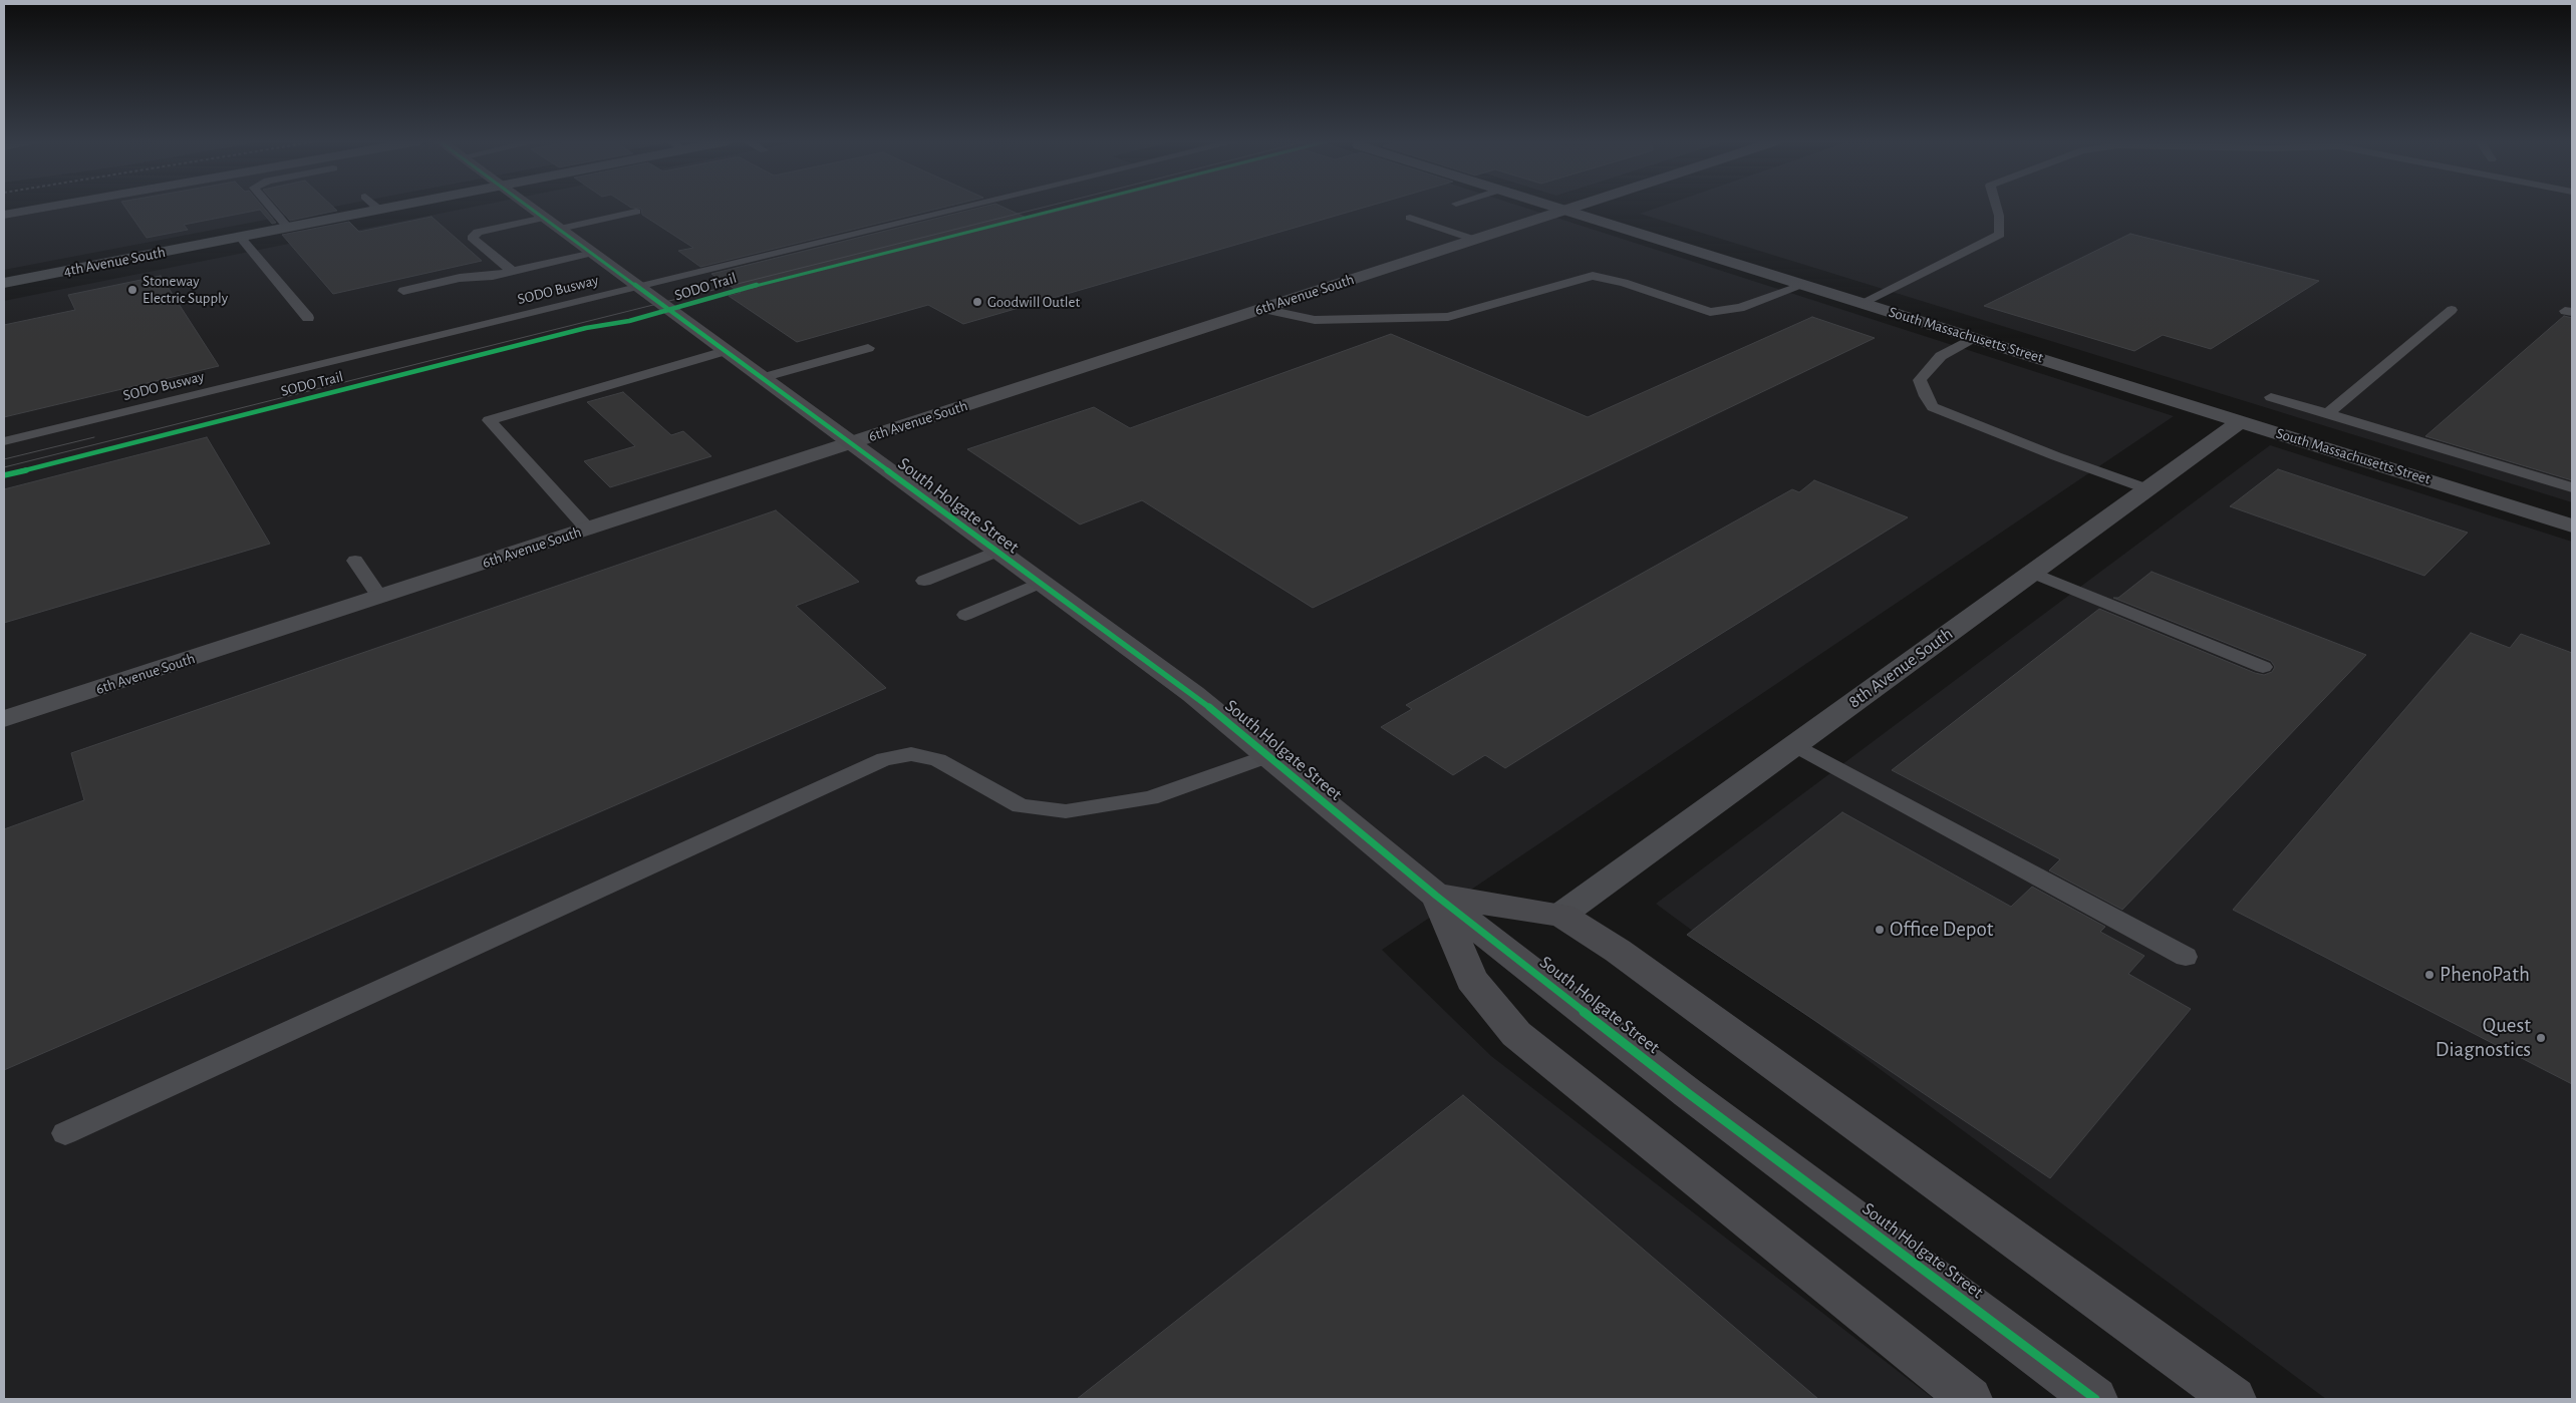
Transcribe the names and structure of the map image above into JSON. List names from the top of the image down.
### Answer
{
  "streets": {
    "main road": ["4th Avenue South", "South Holgate Street"],
    "street": ["6th Avenue South", "South Massachusetts Street", "8th Avenue South"],
    "lane": ["SODO Busway"],
    "cycle path": ["SODO Trail"]
  },
  "crossings": [
    ["SODO Busway", "South Holgate Street"],
    ["6th Avenue South", "South Massachusetts Street"],
    ["6th Avenue South", "South Holgate Street"],
    ["South Massachusetts Street", "8th Avenue South"]
  ],
  "places": [
    "Stoneway Electric Supply",
    "Goodwill Outlet",
    "Office Depot",
    "PhenoPath",
    "Quest Diagnostics"
  ]
}
